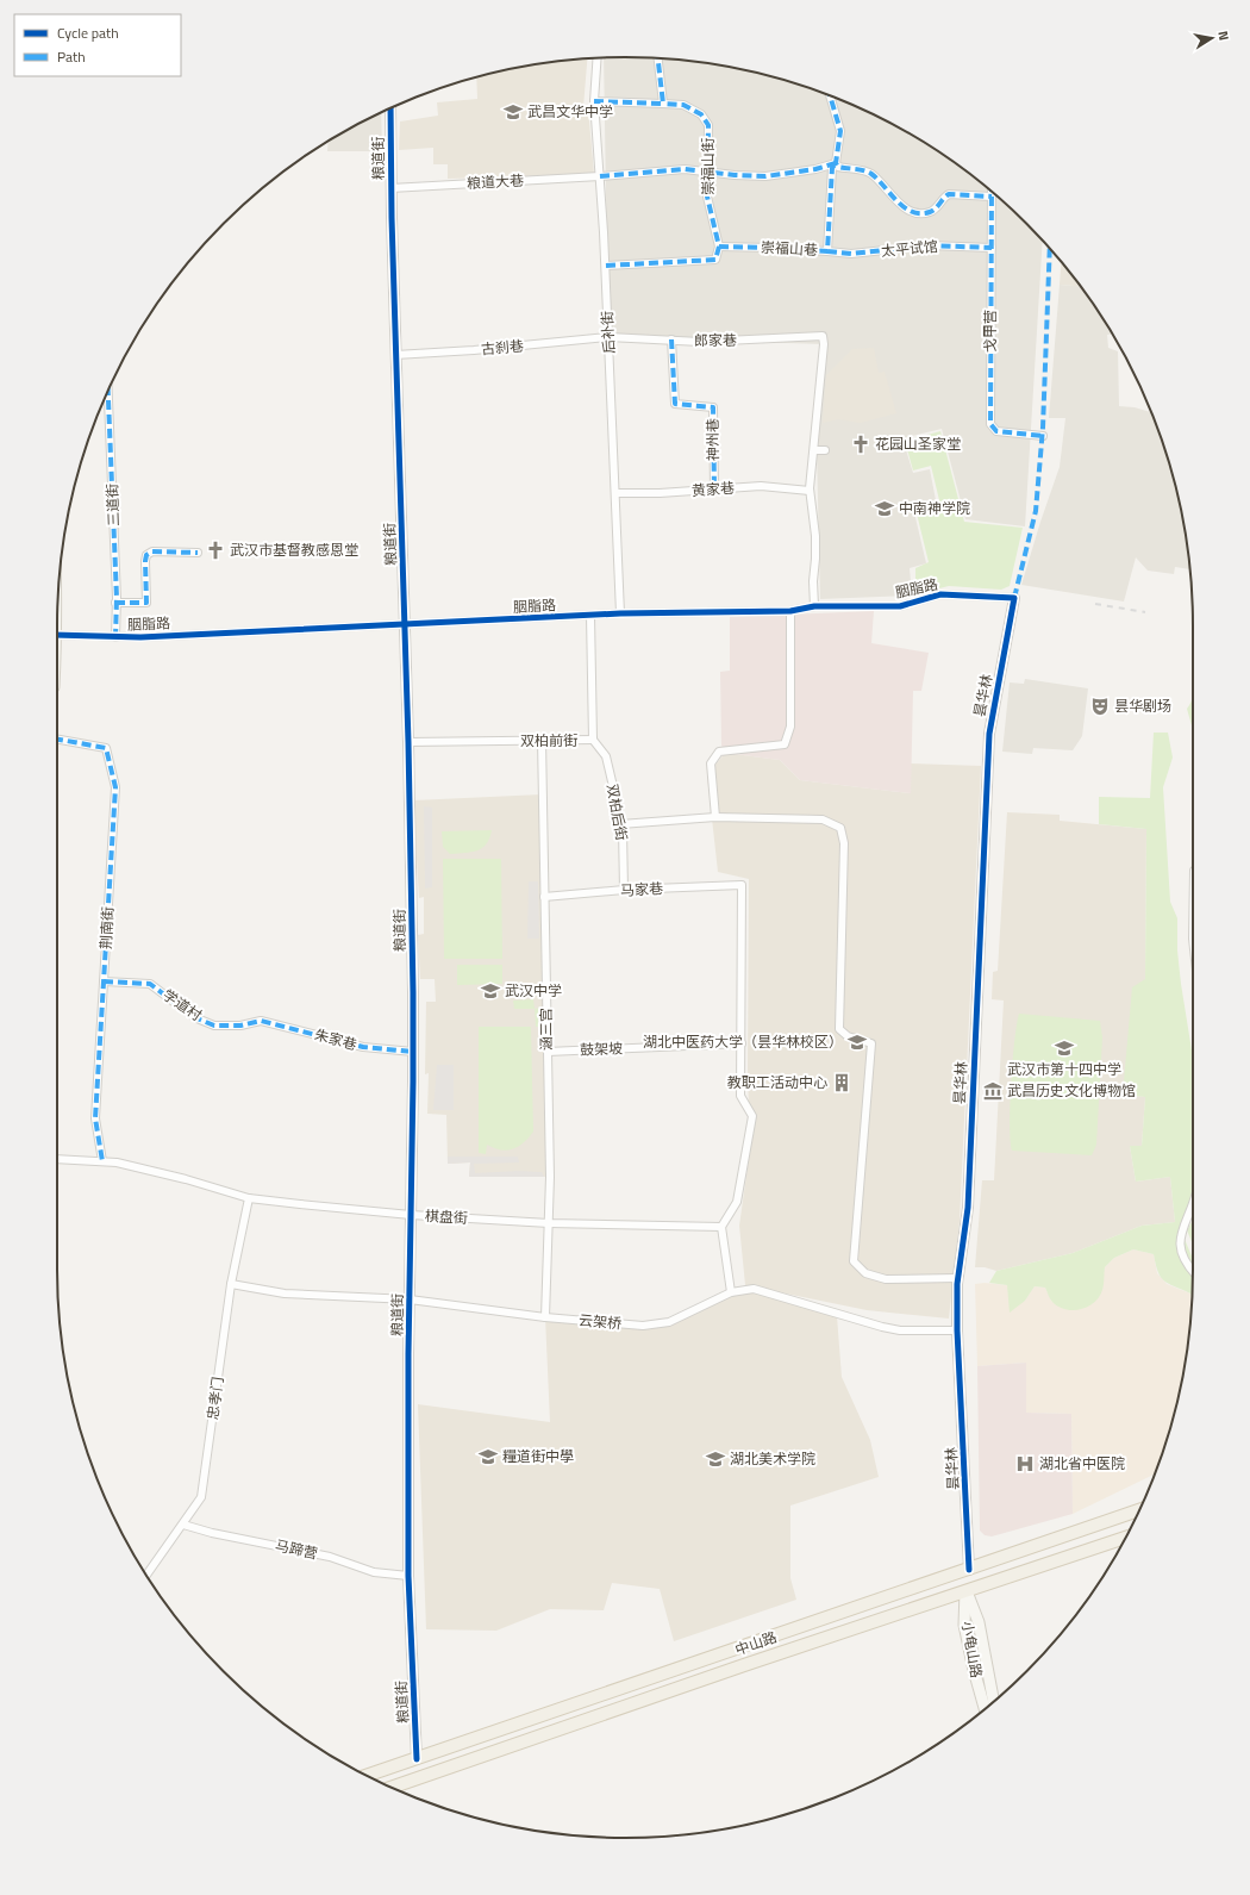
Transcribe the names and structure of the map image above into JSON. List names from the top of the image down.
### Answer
{
  "streets": {
    "main road": ["中山路", "小龟山路"],
    "street": [
      "粮道街",
      "崇福山街",
      "粮道大巷",
      "崇福山巷",
      "太平试馆",
      "戈甲营",
      "后补街",
      "郎家巷",
      "古刹巷",
      "神州巷",
      "黄家巷",
      "三道街",
      "胭脂路",
      "昙华林",
      "双柏前街",
      "双柏后街",
      "马家巷",
      "荆南街",
      "学道村",
      "涵三宫",
      "朱家巷",
      "鼓架坡",
      "棋盘街",
      "云架桥",
      "忠孝门",
      "马蹄营"
    ]
  },
  "crossings": [
    ["粮道街", "粮道大巷"],
    ["粮道街", "古刹巷"],
    ["粮道街", "胭脂路"],
    ["粮道街", "双柏前街"],
    ["粮道街", "朱家巷"],
    ["粮道街", "棋盘街"],
    ["粮道街", "云架桥"],
    ["粮道街", "马蹄营"],
    ["粮道街", "中山路"],
    ["崇福山街", "粮道大巷"],
    ["崇福山街", "崇福山巷"],
    ["崇福山街", "后补街"],
    ["粮道大巷", "崇福山巷"],
    ["粮道大巷", "后补街"],
    ["崇福山巷", "太平试馆"],
    ["太平试馆", "戈甲营"],
    ["后补街", "郎家巷"],
    ["后补街", "古刹巷"],
    ["后补街", "黄家巷"],
    ["后补街", "胭脂路"],
    ["郎家巷", "古刹巷"],
    ["郎家巷", "神州巷"],
    ["郎家巷", "黄家巷"],
    ["神州巷", "黄家巷"],
    ["三道街", "胭脂路"],
    ["胭脂路", "昙华林"],
    ["胭脂路", "双柏前街"],
    ["昙华林", "云架桥"],
    ["昙华林", "中山路"],
    ["双柏前街", "双柏后街"],
    ["双柏前街", "涵三宫"],
    ["双柏后街", "马家巷"],
    ["马家巷", "涵三宫"],
    ["马家巷", "鼓架坡"],
    ["荆南街", "学道村"],
    ["荆南街", "棋盘街"],
    ["学道村", "朱家巷"],
    ["涵三宫", "鼓架坡"],
    ["涵三宫", "棋盘街"],
    ["涵三宫", "云架桥"],
    ["棋盘街", "忠孝门"],
    ["云架桥", "忠孝门"],
    ["忠孝门", "马蹄营"],
    ["中山路", "小龟山路"]
  ],
  "places": {
    "school or university": [
      "武昌文华中学",
      "中南神学院",
      "武汉中学",
      "湖北中医药大学（昙华林校区）",
      "武汉市第十四中学",
      "糧道街中學",
      "湖北美术学院"
    ],
    "church": ["花园山圣家堂", "武汉市基督教感恩堂"],
    "theatre": ["昙华剧场"],
    "building": ["教职工活动中心"],
    "museum": ["武昌历史文化博物馆"],
    "hospital": ["湖北省中医院"]
  },
  "legend": ["Cycle path", "Path"],
  "north": "right"
}
